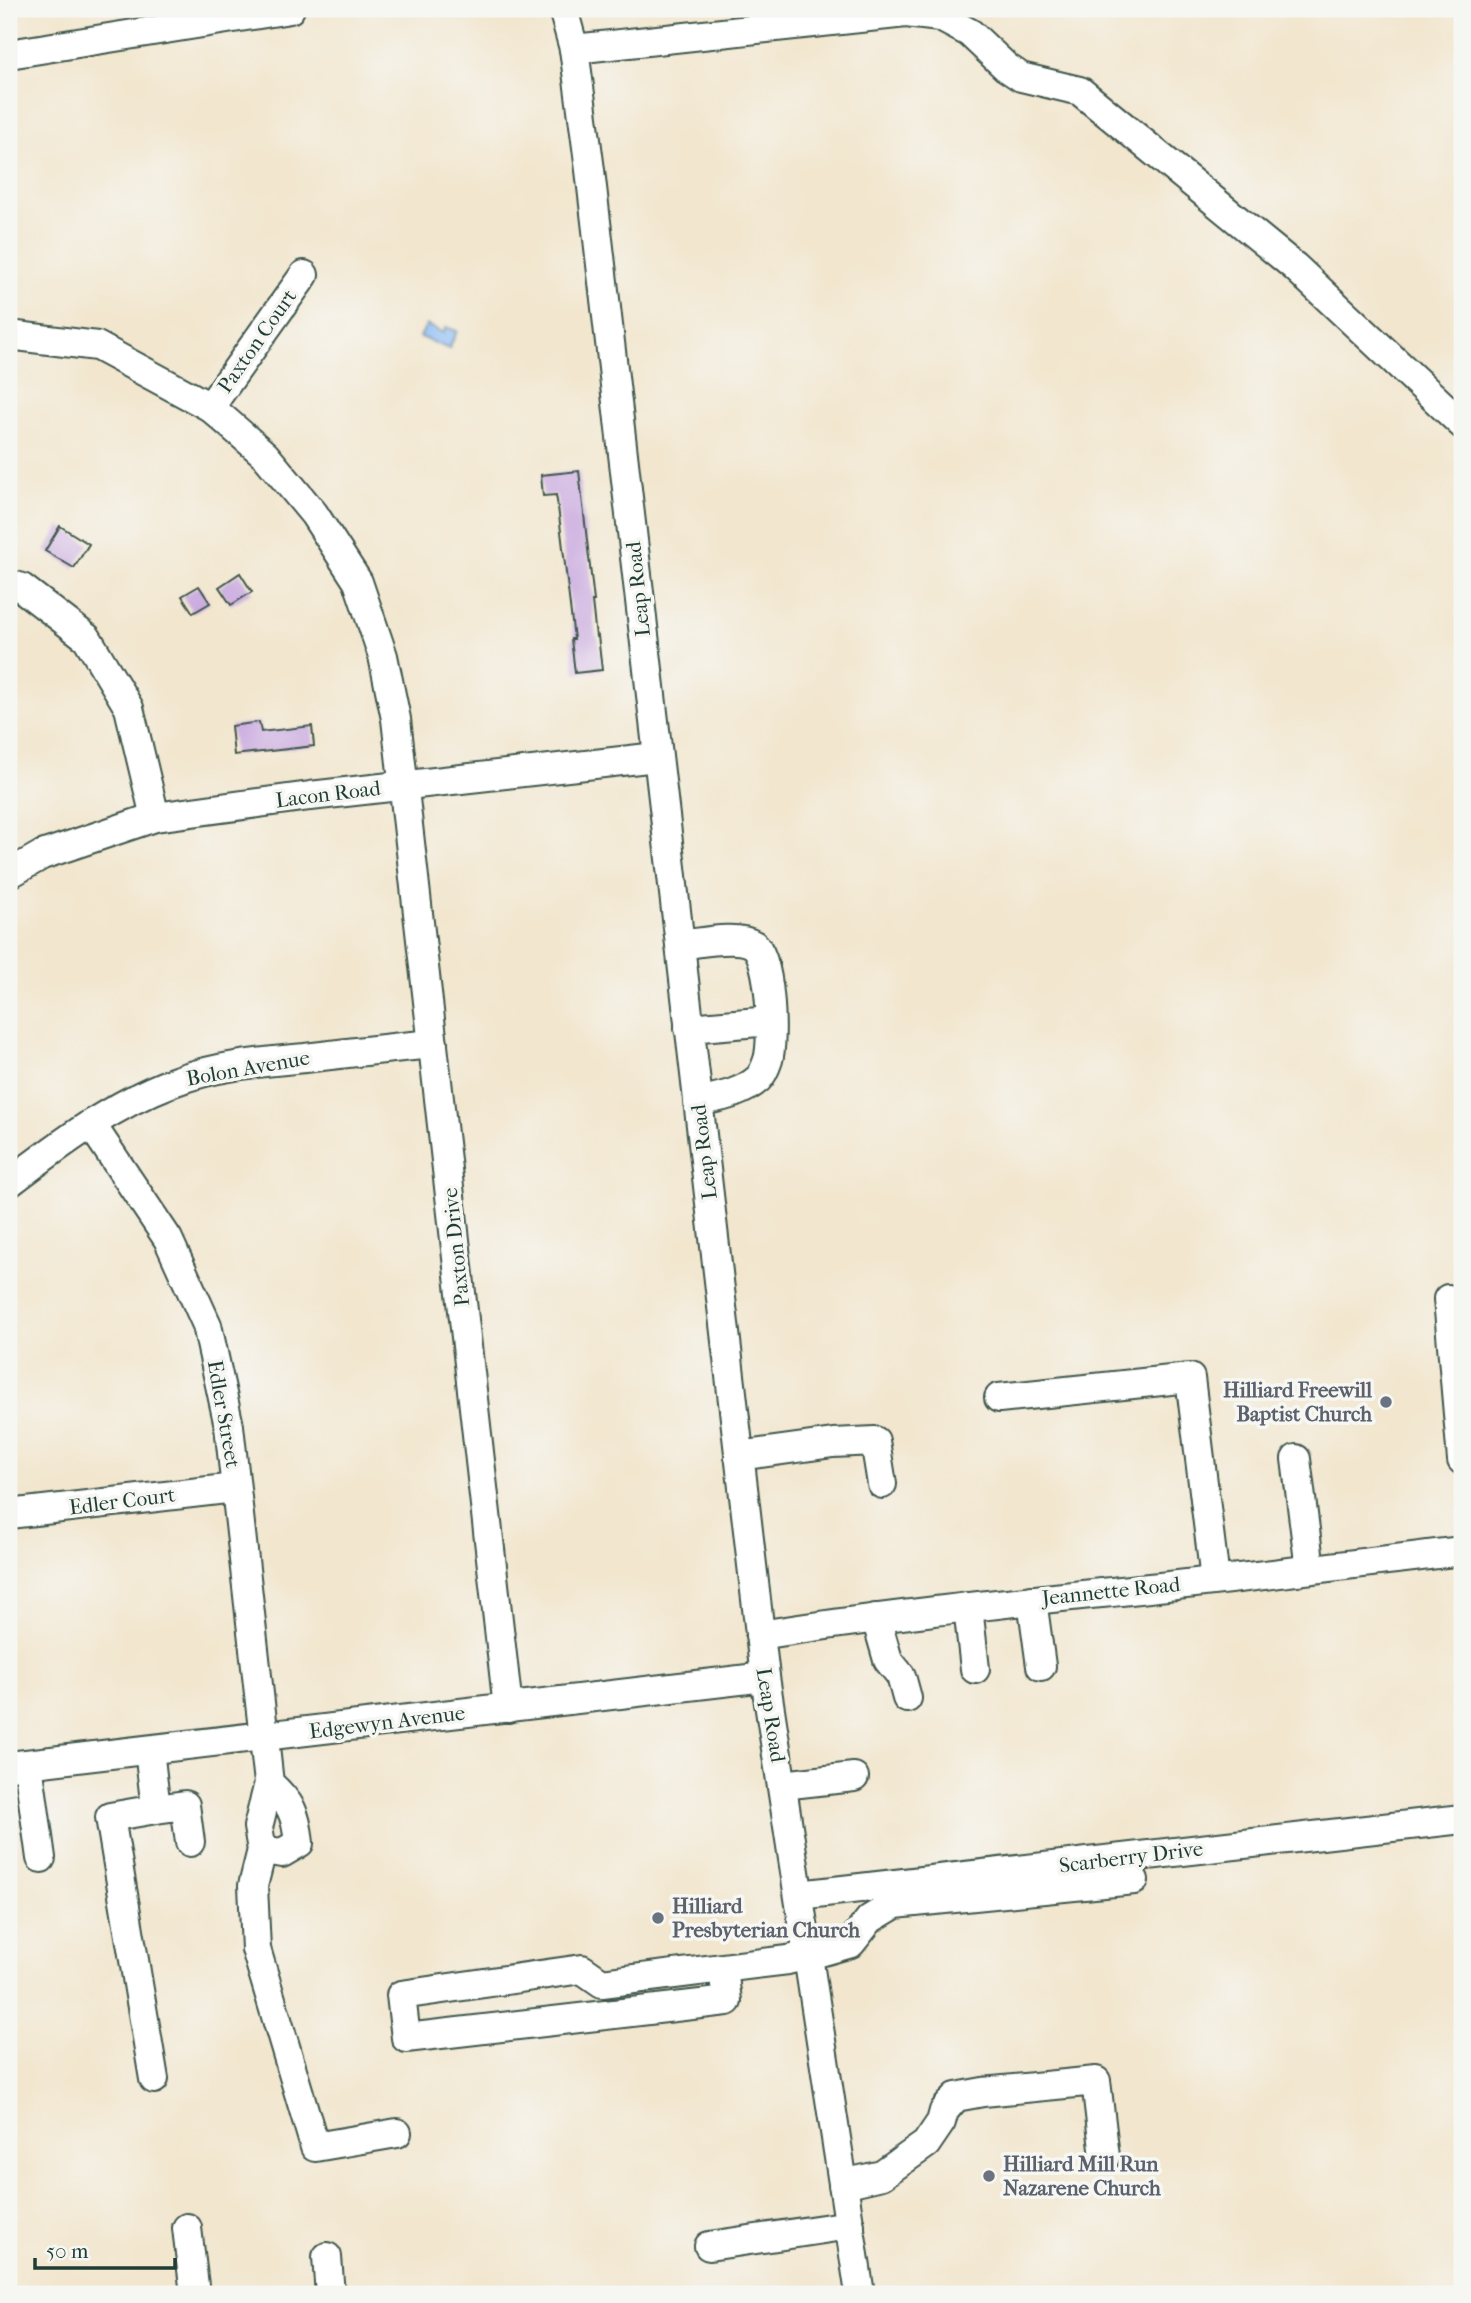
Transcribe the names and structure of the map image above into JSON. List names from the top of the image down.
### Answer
{
  "streets": {
    "street": [
      "Paxton Court",
      "Leap Road",
      "Lacon Road",
      "Bolon Avenue",
      "Paxton Drive",
      "Edler Street",
      "Edler Court",
      "Jeannette Road",
      "Edgewyn Avenue",
      "Scarberry Drive"
    ]
  },
  "crossings": [
    ["Paxton Court", "Paxton Drive"],
    ["Leap Road", "Lacon Road"],
    ["Leap Road", "Jeannette Road"],
    ["Leap Road", "Edgewyn Avenue"],
    ["Leap Road", "Scarberry Drive"],
    ["Lacon Road", "Paxton Drive"],
    ["Bolon Avenue", "Paxton Drive"],
    ["Bolon Avenue", "Edler Street"],
    ["Paxton Drive", "Edgewyn Avenue"],
    ["Edler Street", "Edler Court"],
    ["Edler Street", "Edgewyn Avenue"]
  ],
  "places": ["Hilliard Freewill Baptist Church", "Hilliard Presbyterian Church", "Hilliard Mill Run Nazarene Church"],
  "scale_bar": "50 m"
}
